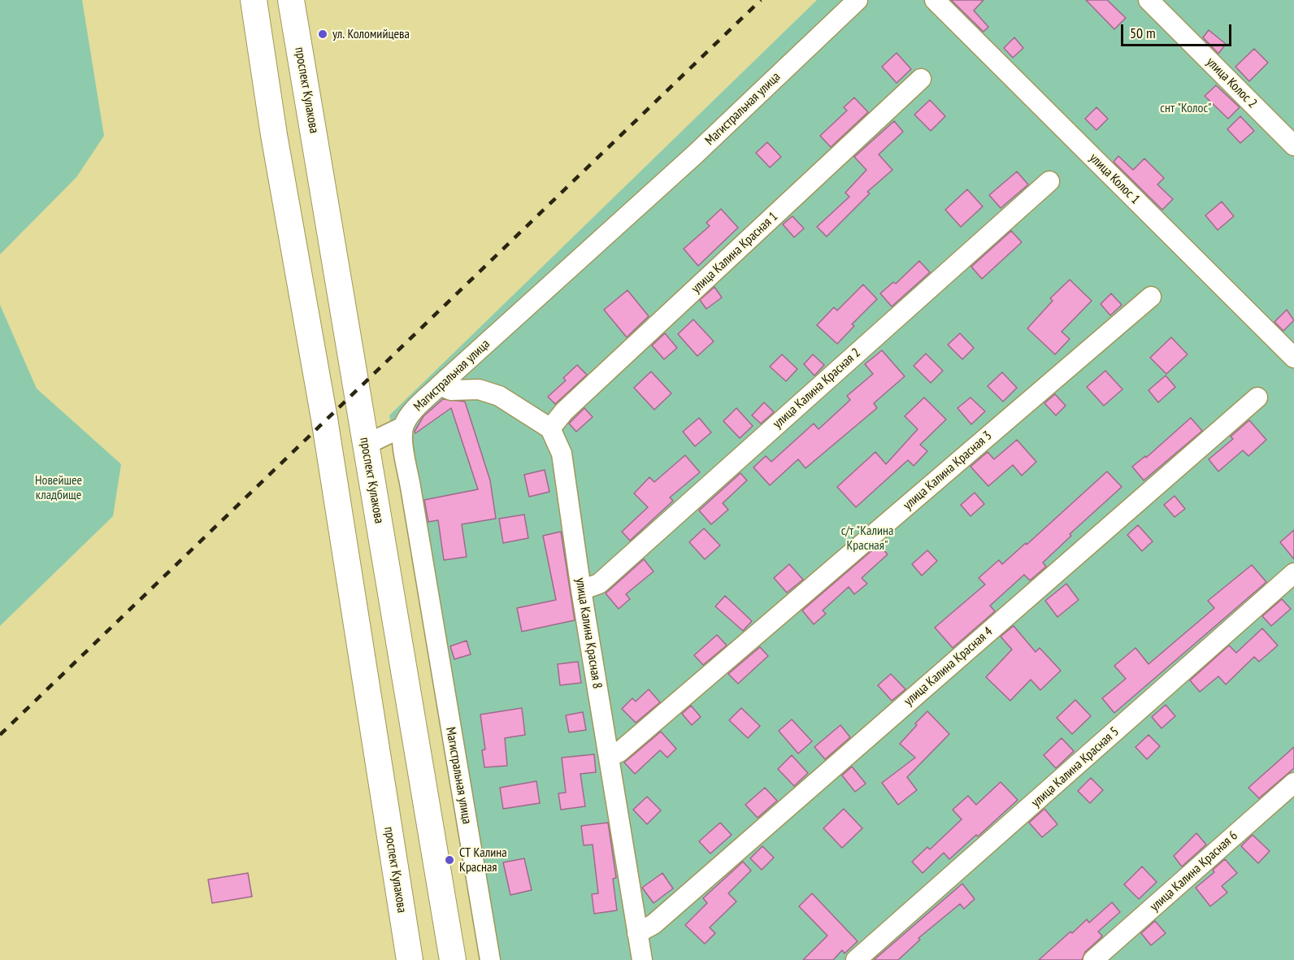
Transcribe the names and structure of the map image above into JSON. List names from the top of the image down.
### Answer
{
  "streets": {
    "main road": ["проспект Кулакова"],
    "street": [
      "улица Колос 2",
      "Магистральная улица",
      "улица Колос 1",
      "улица Калина Красная 1",
      "улица Калина Красная 2",
      "улица Калина Красная 3",
      "улица Калина Красная 8",
      "улица Калина Красная 4",
      "улица Калина Красная 5",
      "улица Калина Красная 6"
    ]
  },
  "crossings": [
    ["улица Калина Красная 1", "улица Калина Красная 8"],
    ["улица Калина Красная 2", "улица Калина Красная 8"],
    ["улица Калина Красная 3", "улица Калина Красная 8"],
    ["улица Калина Красная 8", "улица Калина Красная 4"]
  ],
  "parks": ["снт \"Колос\"", "Новейшее кладбище", "с/т \"Калина Красная\""],
  "places": ["ул. Коломийцева", "СТ Калина Красная"],
  "scale_bar": "50 m"
}
